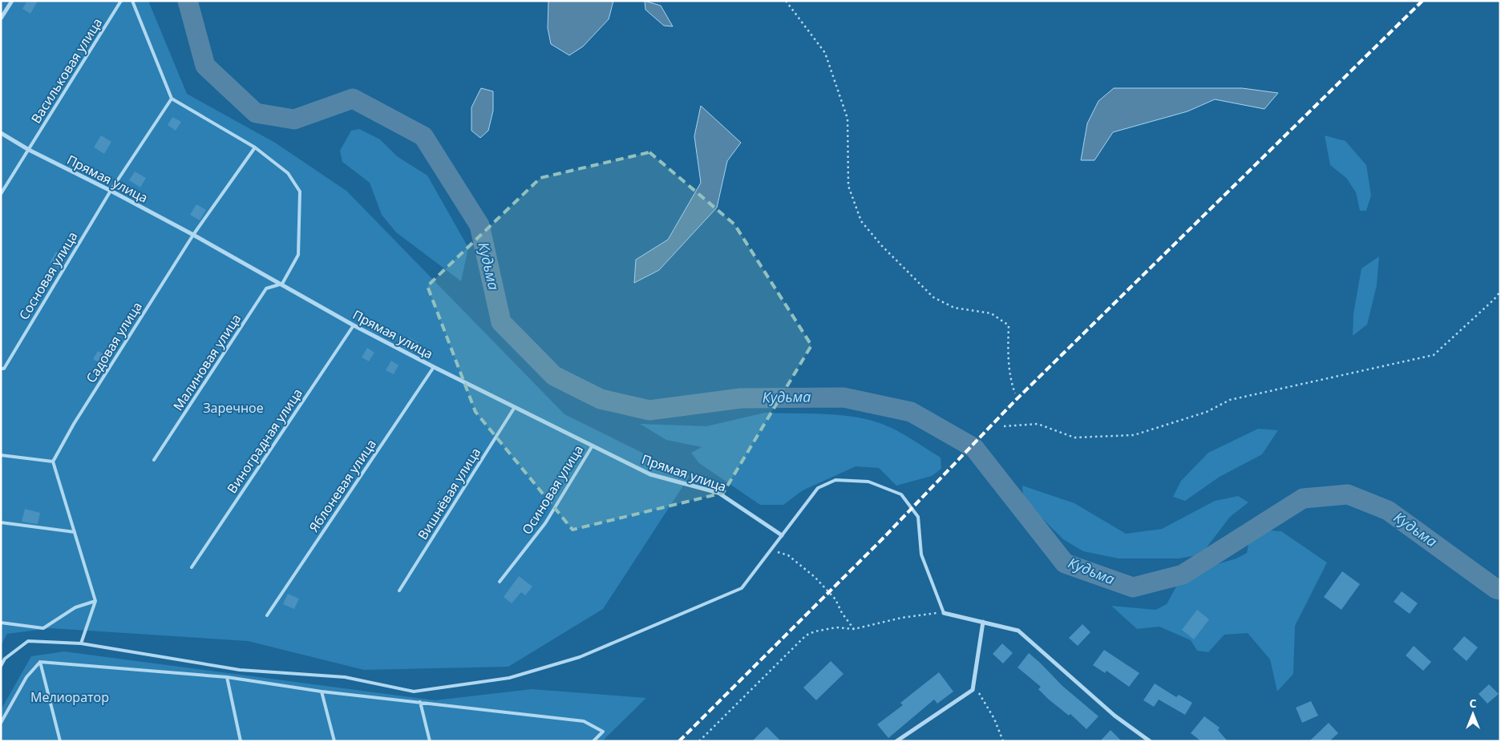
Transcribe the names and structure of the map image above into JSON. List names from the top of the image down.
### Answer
{
  "streets": {
    "street": ["Прямая улица"],
    "lane": [
      "Васильковая улица",
      "Сосновая улица",
      "Садовая улица",
      "Малиновая улица",
      "Виноградная улица",
      "Яблоневая улица",
      "Осиновая улица",
      "Вишнёвая улица"
    ]
  },
  "crossings": [
    ["Васильковая улица", "Прямая улица"],
    ["Прямая улица", "Сосновая улица"],
    ["Прямая улица", "Садовая улица"],
    ["Прямая улица", "Малиновая улица"],
    ["Прямая улица", "Виноградная улица"],
    ["Прямая улица", "Яблоневая улица"],
    ["Прямая улица", "Осиновая улица"],
    ["Прямая улица", "Вишнёвая улица"]
  ],
  "water": ["Кудьма"],
  "parks": ["Заречное", "Мелиоратор"],
  "north": "top"
}
